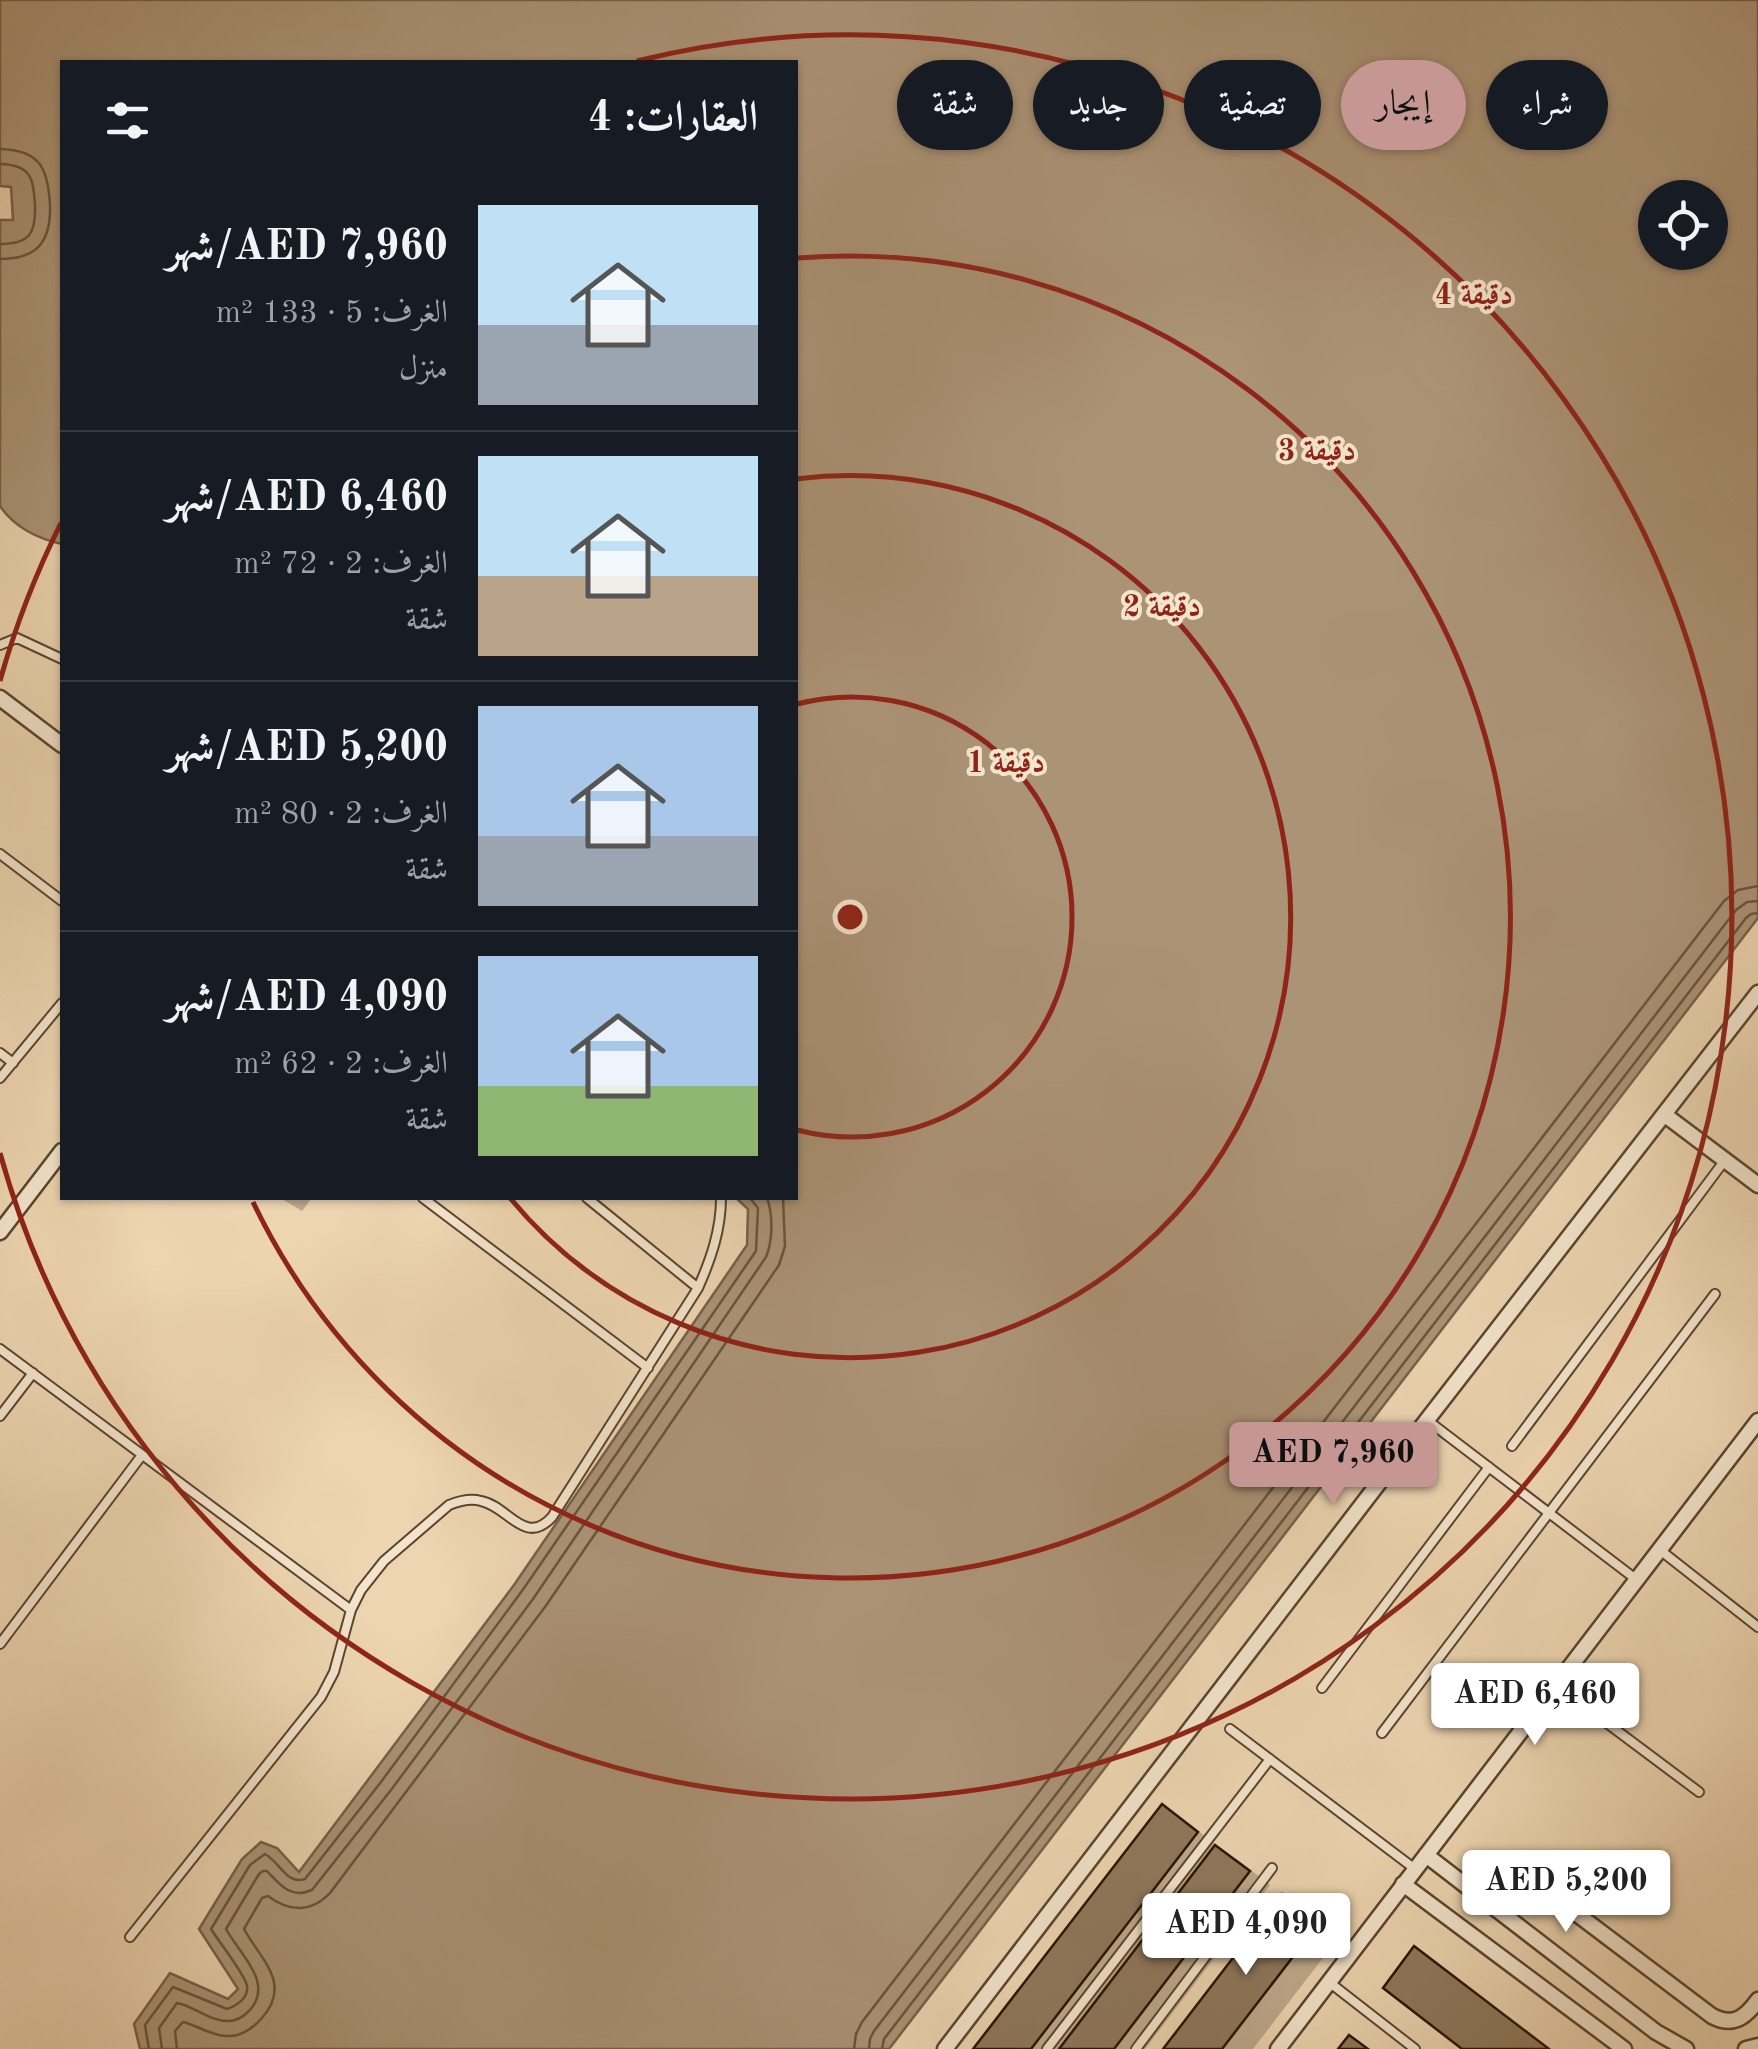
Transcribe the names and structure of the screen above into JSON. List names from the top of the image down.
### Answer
{
  "page": {
    "chip": [
      "شراء",
      "إيجار",
      "تصفية",
      "جديد",
      "شقة"
    ],
    "heading": "العقارات: 4",
    "list": [
      {
        "name": "AED 7,960/شهر",
        "note": "الغرف: 5 · 133 m² · منزل"
      },
      {
        "name": "AED 6,460/شهر",
        "note": "الغرف: 2 · 72 m² · شقة"
      },
      {
        "name": "AED 5,200/شهر",
        "note": "الغرف: 2 · 80 m² · شقة"
      },
      {
        "name": "AED 4,090/شهر",
        "note": "الغرف: 2 · 62 m² · شقة"
      }
    ],
    "price": [
      "AED 7,960",
      "AED 6,460",
      "AED 5,200",
      "AED 4,090"
    ]
  },
  "rings": [
    "4 دقيقة",
    "3 دقيقة",
    "2 دقيقة",
    "1 دقيقة"
  ]
}
